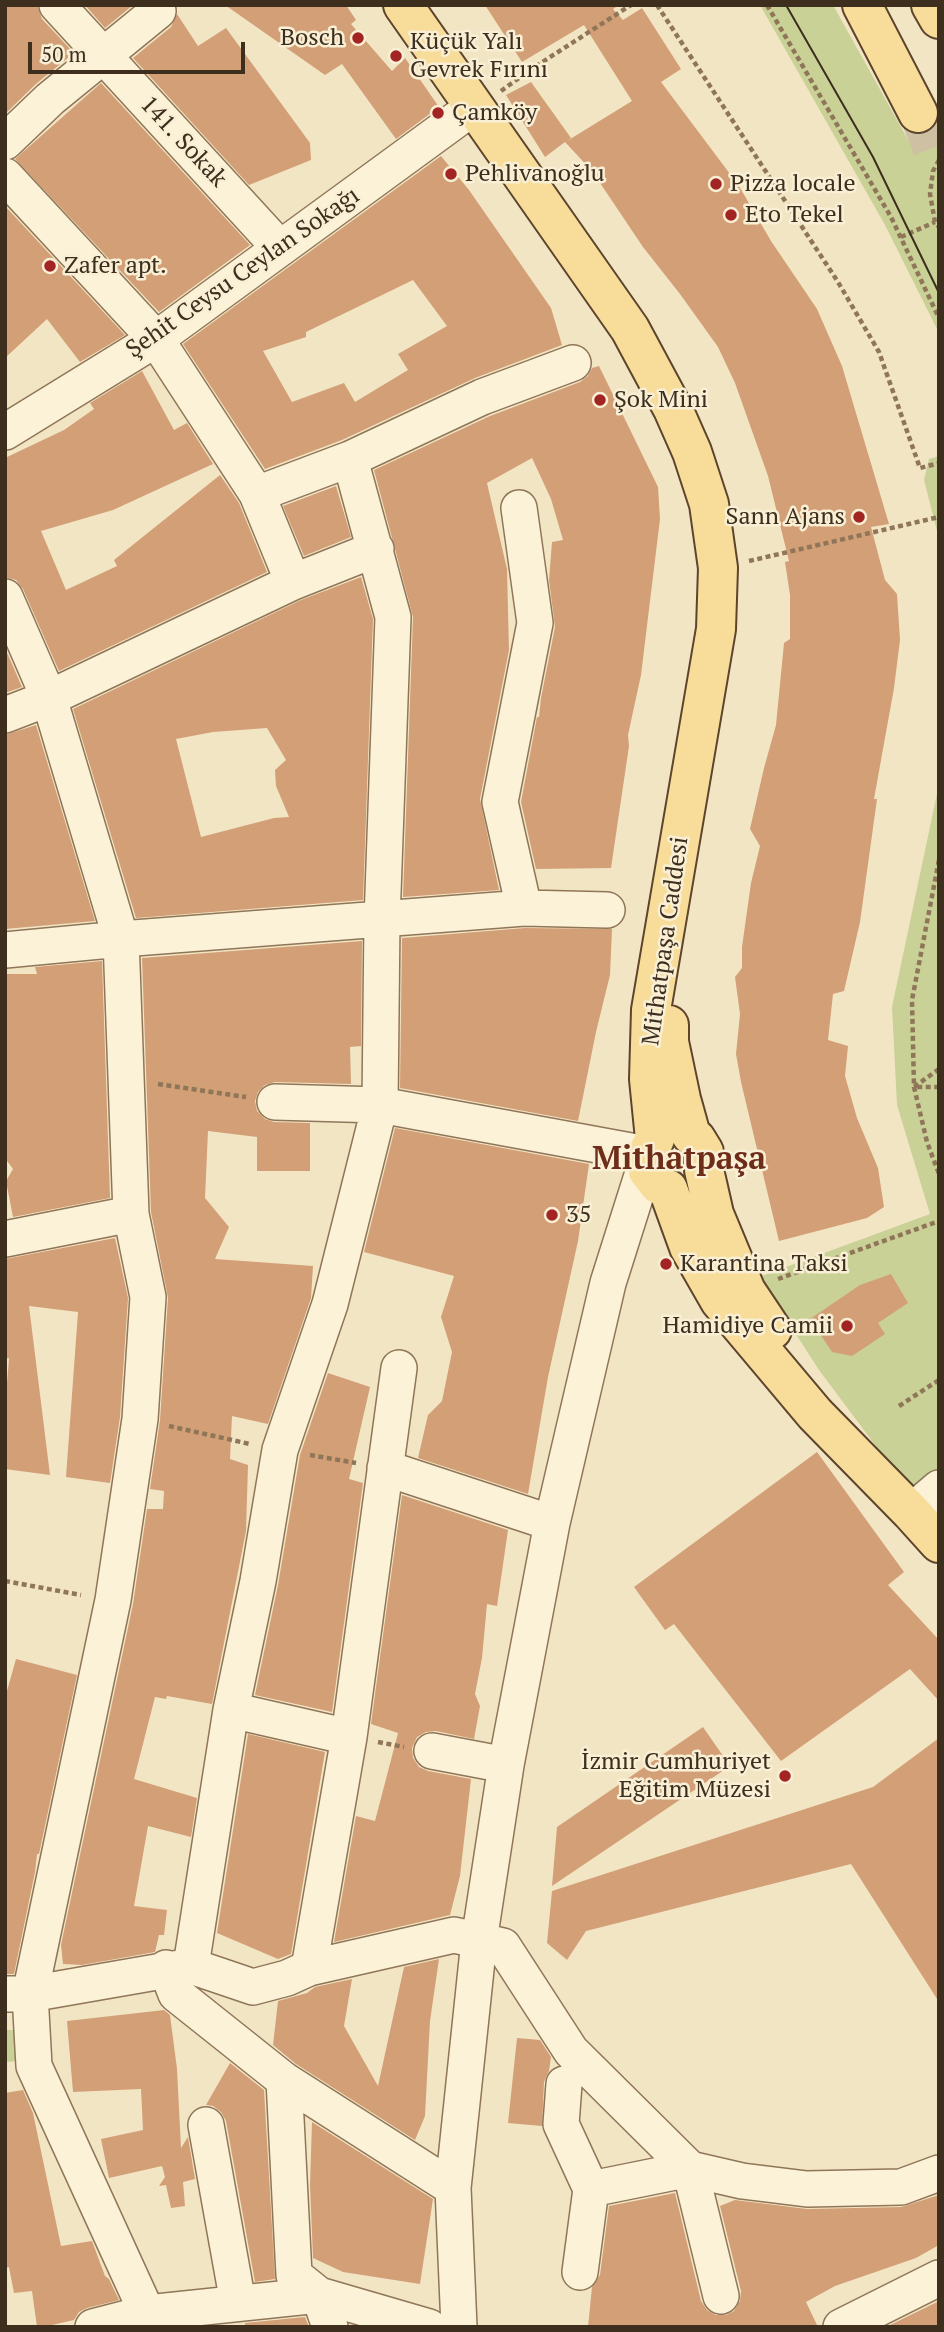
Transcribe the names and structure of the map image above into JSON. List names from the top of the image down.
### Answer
{
  "streets": {
    "main road": ["Mithatpaşa Caddesi"],
    "street": ["141. Sokak", "Şehit Ceysu Ceylan Sokağı"]
  },
  "crossings": [
    ["141. Sokak", "Şehit Ceysu Ceylan Sokağı"],
    ["Şehit Ceysu Ceylan Sokağı", "Mithatpaşa Caddesi"]
  ],
  "districts": ["Mithatpaşa"],
  "places": [
    "Bosch",
    "Küçük Yalı Gevrek Fırını",
    "Çamköy",
    "Pehlivanoğlu",
    "Pizza locale",
    "Eto Tekel",
    "Zafer apt.",
    "Şok Mini",
    "Sann Ajans",
    "35",
    "Karantina Taksi",
    "Hamidiye Camii",
    "İzmir Cumhuriyet Eğitim Müzesi"
  ],
  "scale_bar": "50 m"
}
